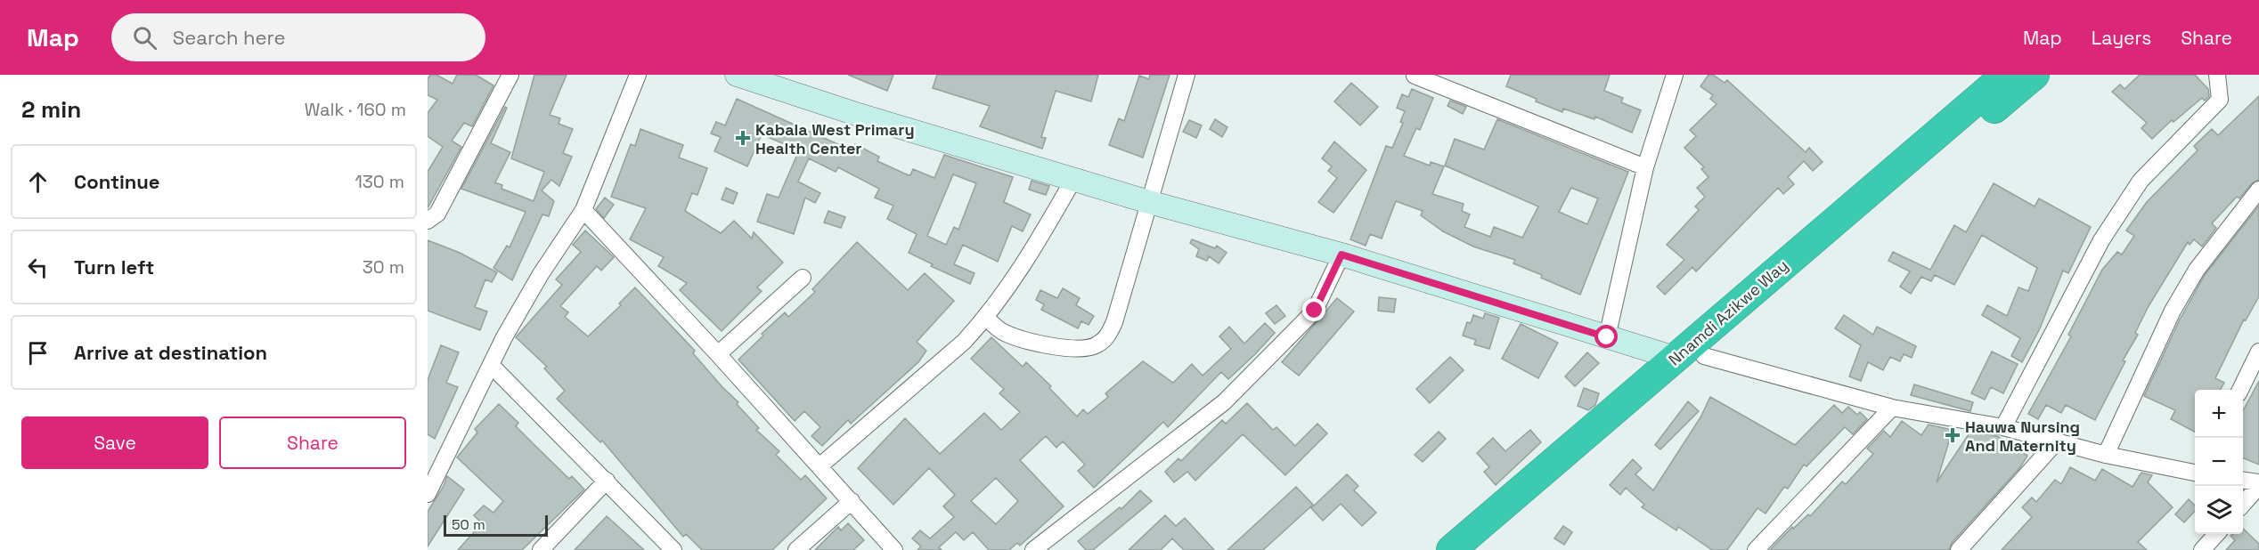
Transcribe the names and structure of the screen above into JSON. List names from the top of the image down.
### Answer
{
  "streets": {
    "highway": ["Nnamdi Azikwe Way"]
  },
  "places": {
    "health": ["Kabala West Primary Health Center", "Hauwa Nursing And Maternity"]
  },
  "scale_bar": "50 m",
  "page": {
    "header": "Map",
    "search": "Search here",
    "nav": ["Map", "Layers", "Share"],
    "heading": ["2 min", "Walk · 160 m"],
    "list": [
      ["Continue", "130 m"],
      ["Turn left", "30 m"],
      "Arrive at destination"
    ],
    "map_buttons": ["+", "−"],
    "buttons": ["Save", "Share"],
    "scale": "50 m"
  }
}
